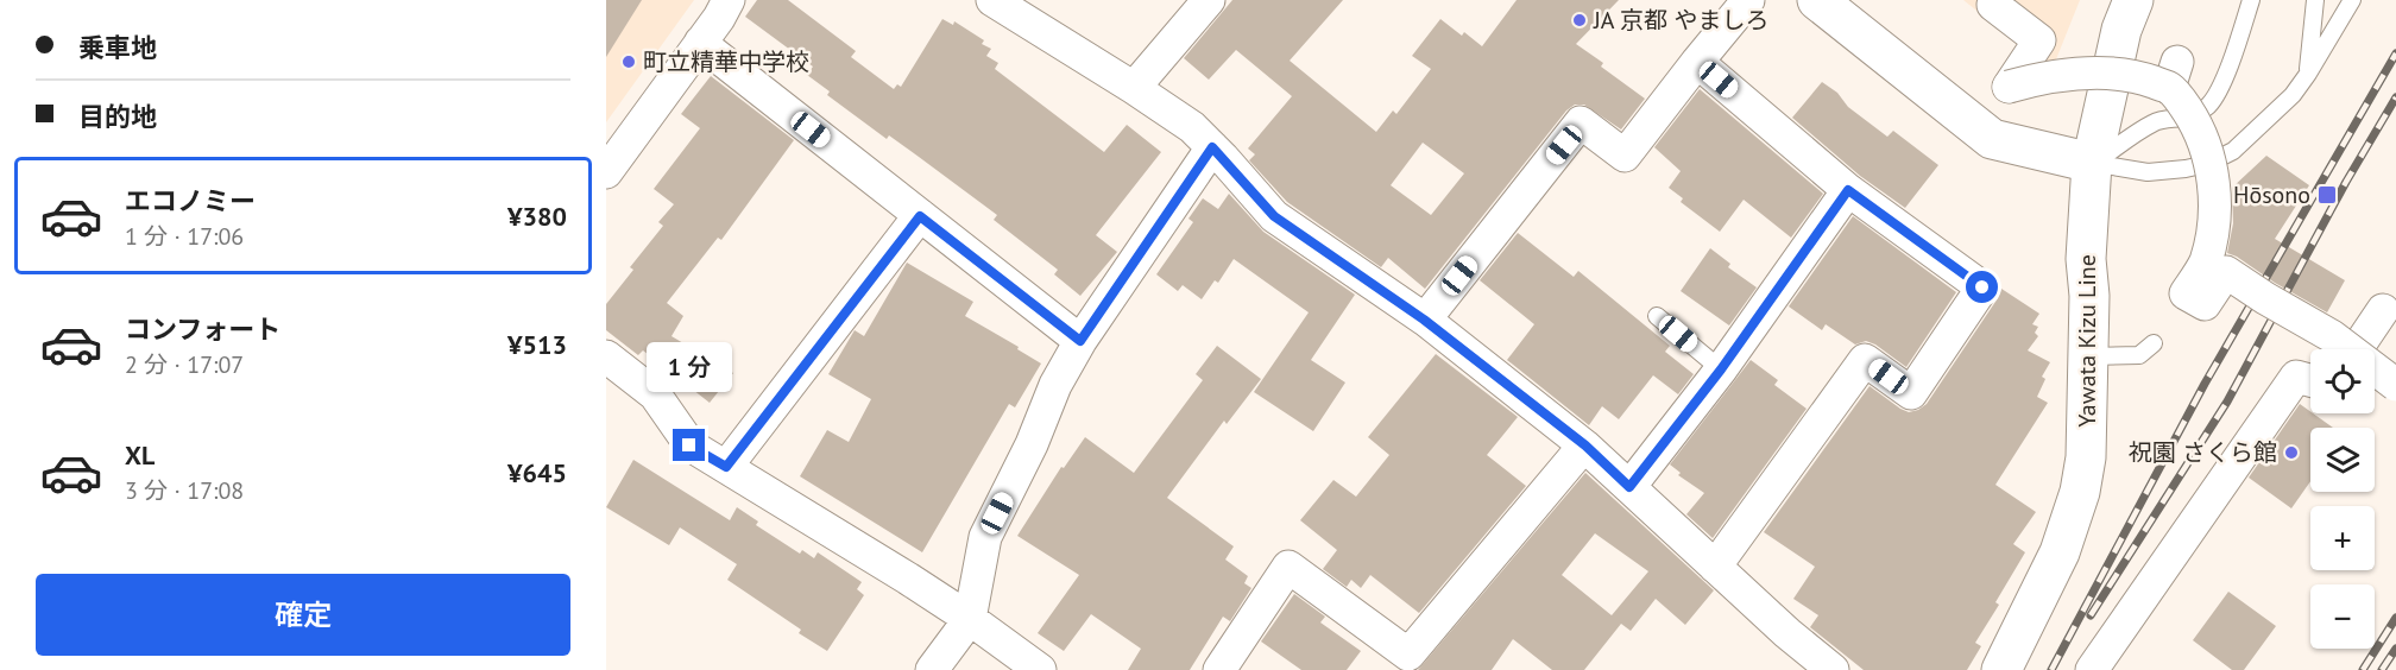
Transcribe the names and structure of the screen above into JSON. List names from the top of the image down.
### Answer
{
  "streets": {
    "main road": ["Yawata Kizu Line"]
  },
  "places": {
    "other": ["JA 京都 やましろ", "町立精華中学校", "祝園 さくら館"],
    "transit": ["Hōsono"]
  },
  "page": {
    "banner": ["乗車地", "目的地"],
    "list": [
      {
        "name": "エコノミー",
        "note": "1 分 · 17:06",
        "value": "¥380"
      },
      {
        "name": "コンフォート",
        "note": "2 分 · 17:07",
        "value": "¥513"
      },
      {
        "name": "XL",
        "note": "3 分 · 17:08",
        "value": "¥645"
      }
    ],
    "bubble": "1 分",
    "map_buttons": ["+", "−"],
    "buttons": "確定"
  }
}
